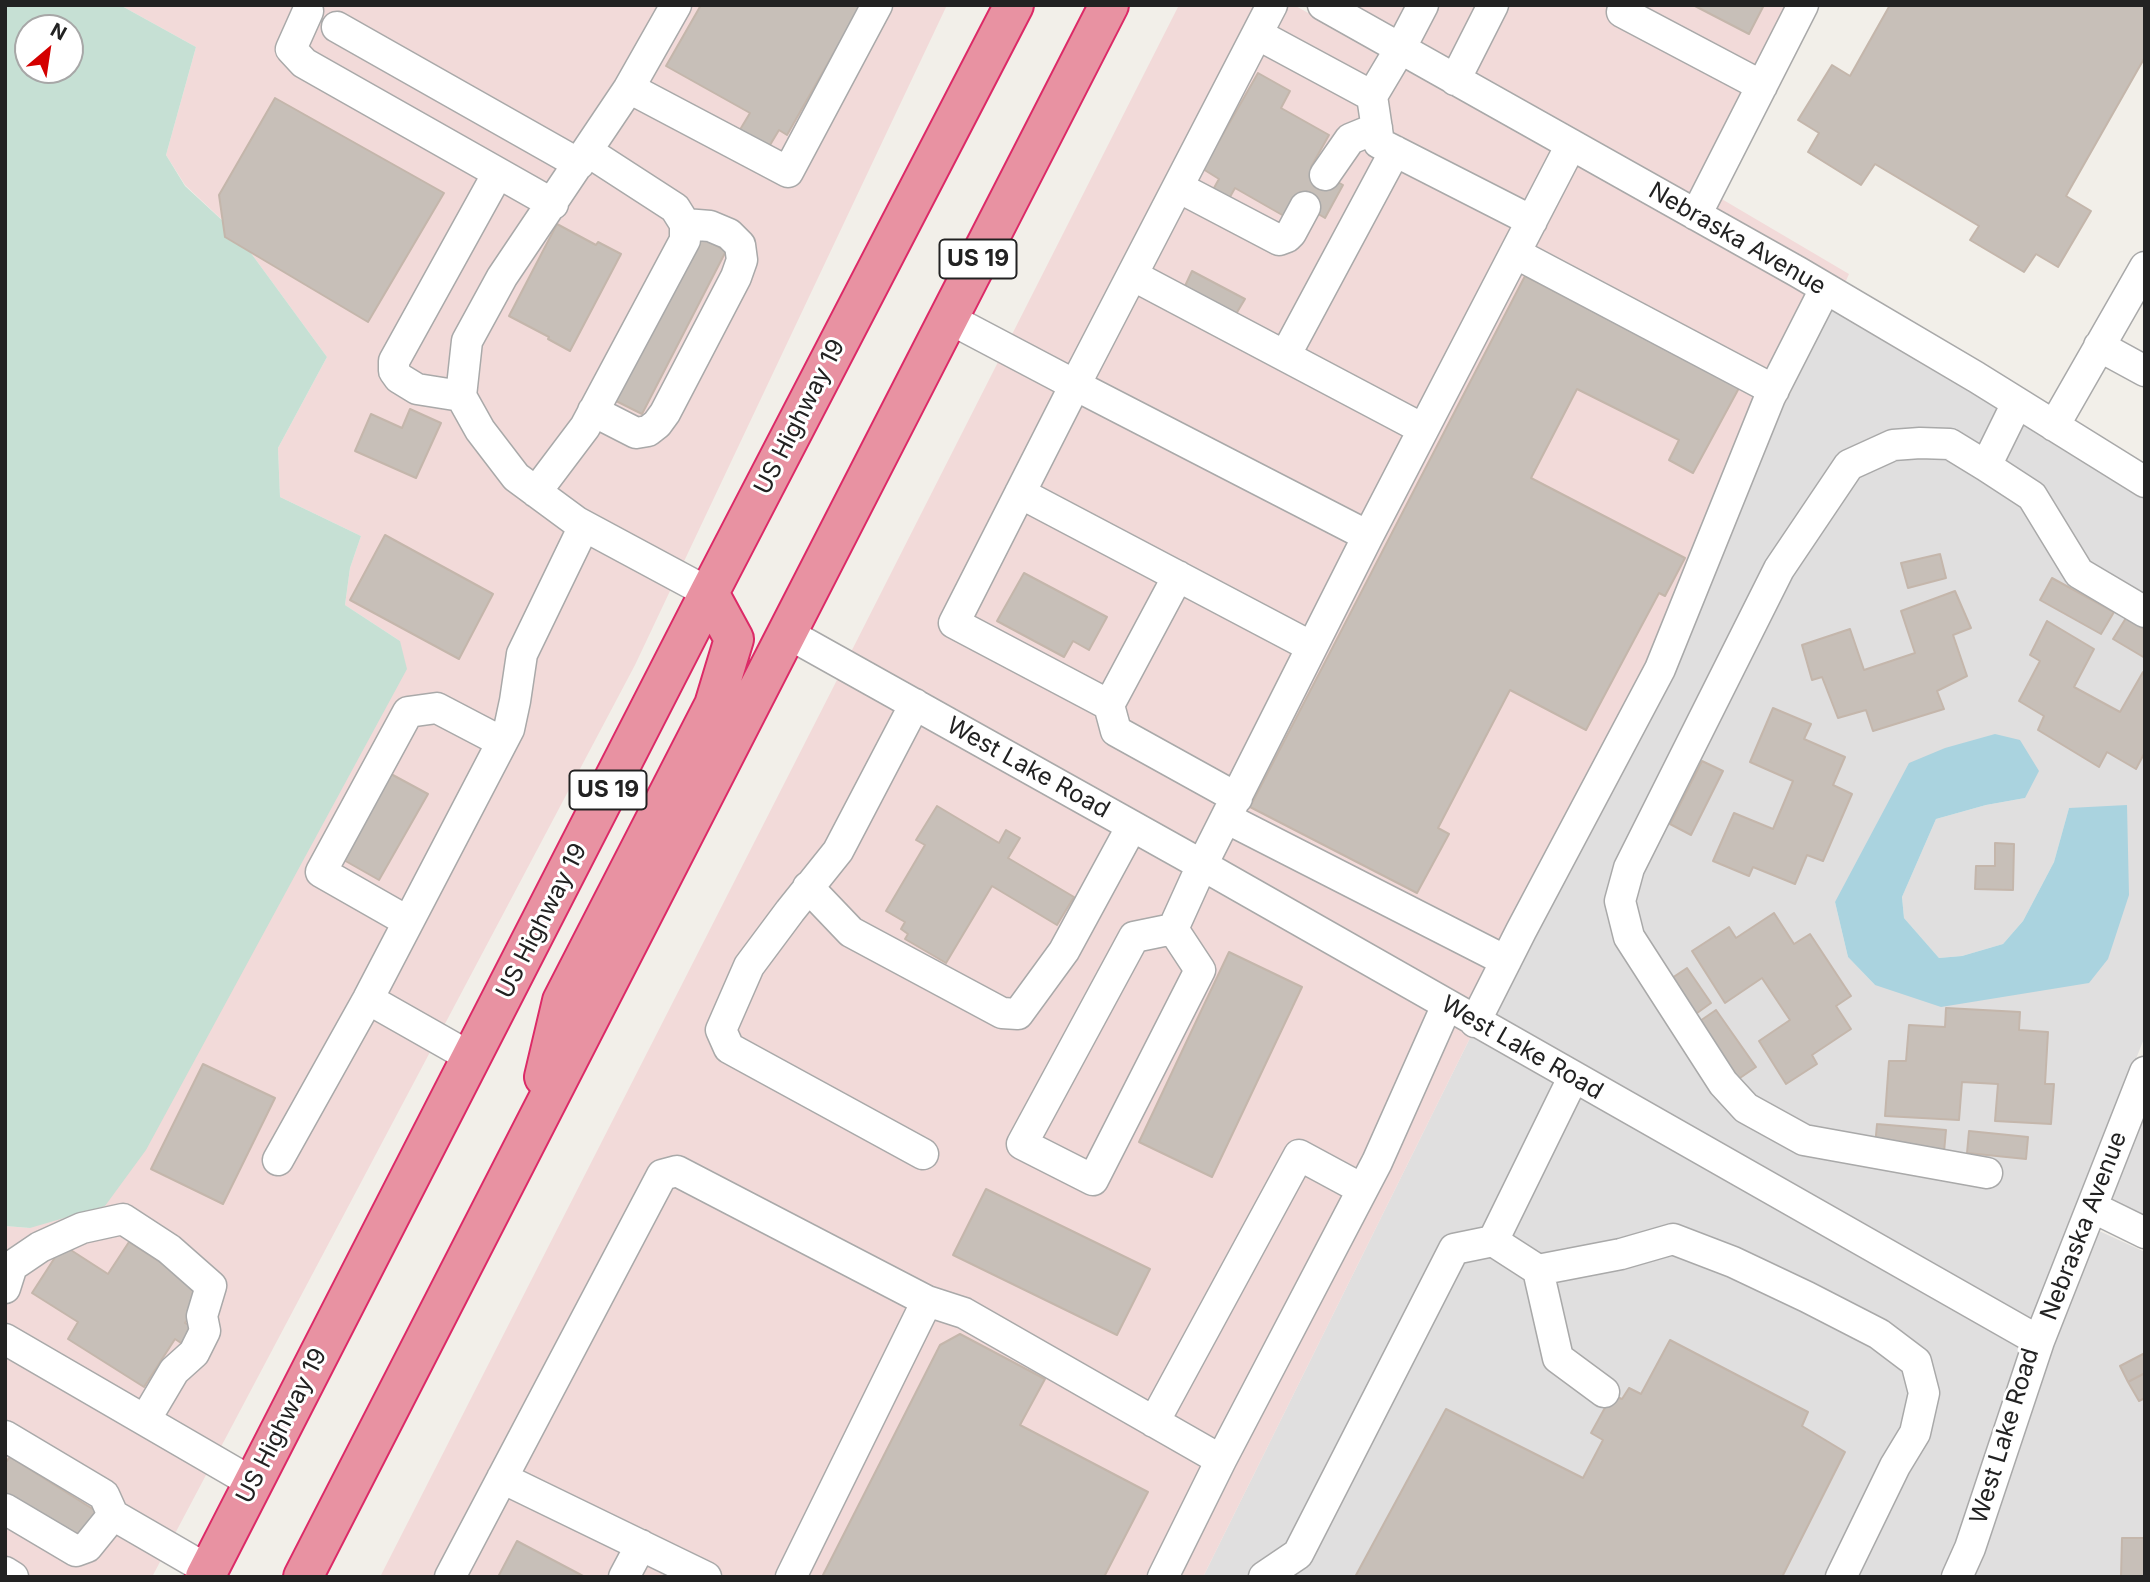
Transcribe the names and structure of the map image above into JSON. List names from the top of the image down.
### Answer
{
  "streets": {
    "highway": ["US 19", "US Highway 19"],
    "street": ["Nebraska Avenue", "West Lake Road"]
  },
  "crossings": [
    ["Nebraska Avenue", "West Lake Road"],
    ["US 19", "West Lake Road"]
  ],
  "north": "top right"
}
